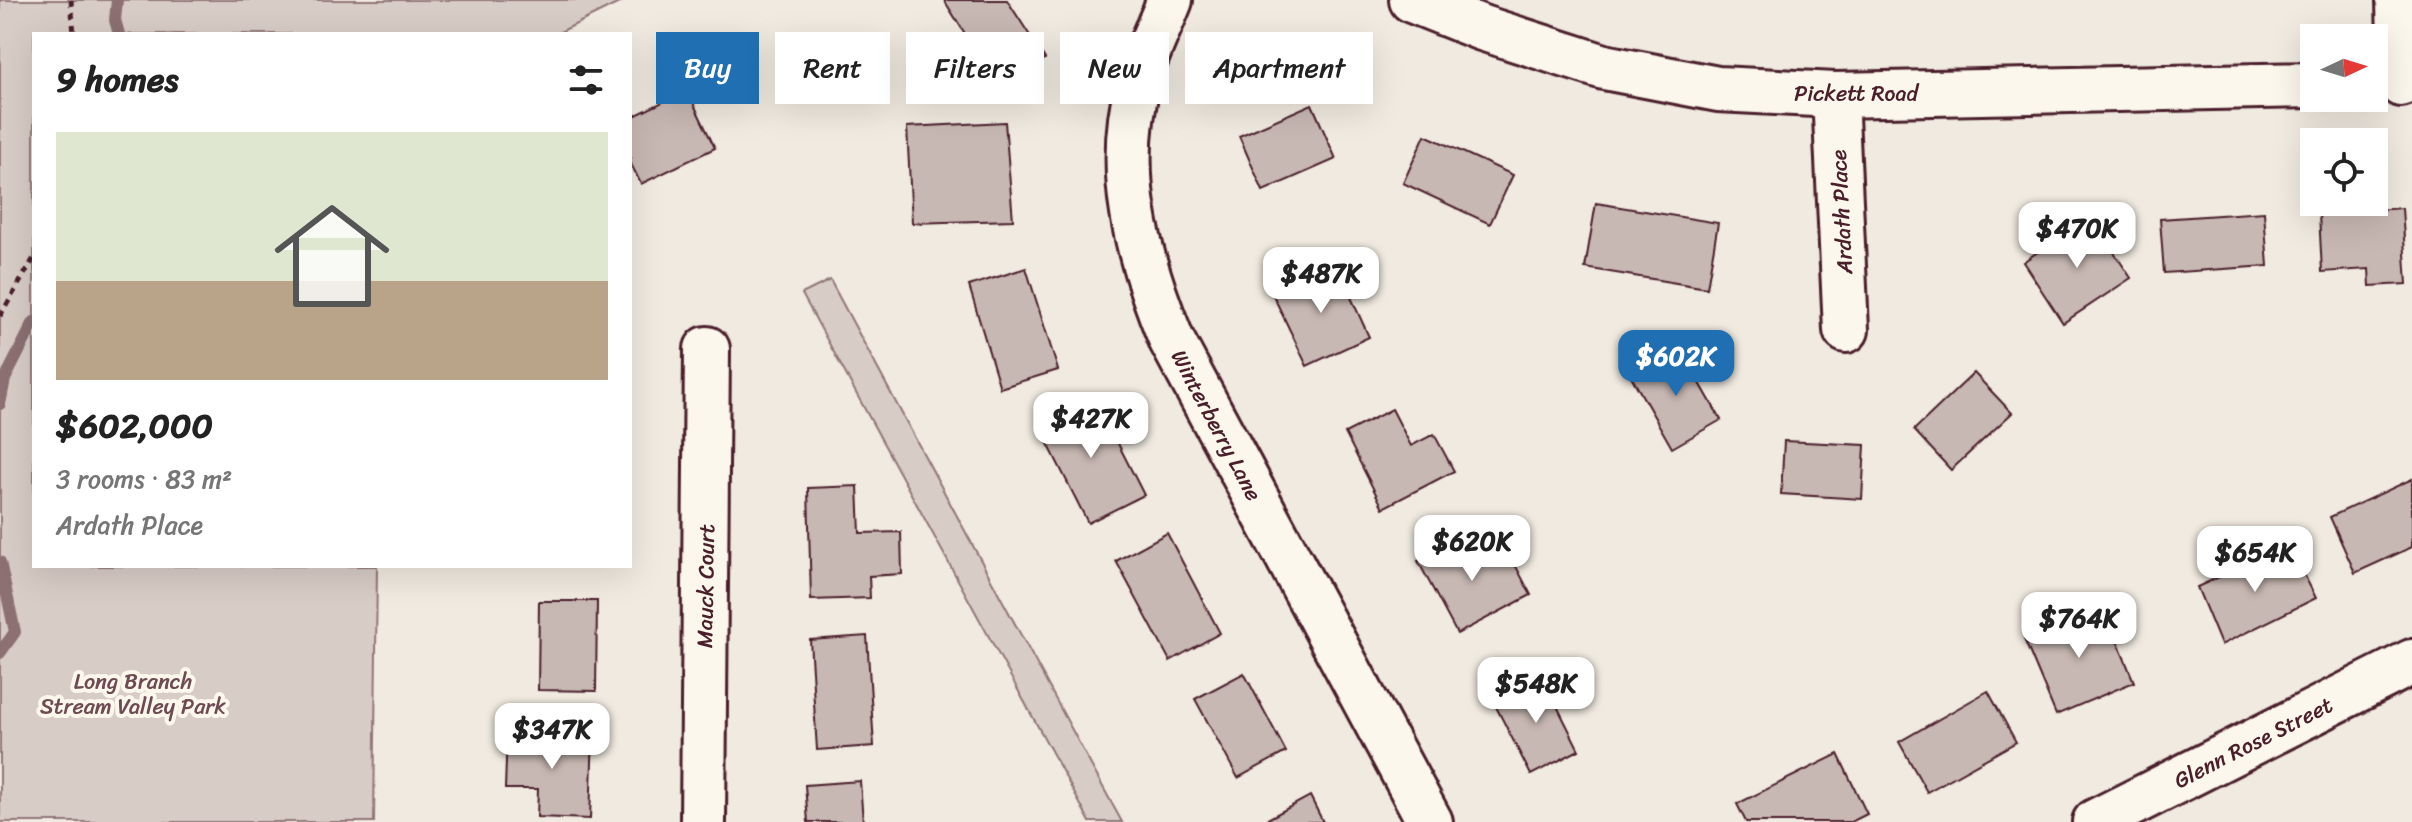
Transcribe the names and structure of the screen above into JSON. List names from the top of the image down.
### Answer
{
  "streets": {
    "street": [
      "Pickett Road",
      "Ardath Place",
      "Winterberry Lane",
      "Mauck Court",
      "Glenn Rose Street"
    ]
  },
  "crossings": [
    ["Pickett Road", "Ardath Place"]
  ],
  "parks": ["Long Branch Stream Valley Park"],
  "north": "right",
  "page": {
    "chip": [
      "Buy",
      "Rent",
      "Filters",
      "New",
      "Apartment"
    ],
    "heading": "9 homes",
    "list": [
      {
        "name": "$602,000",
        "note": "3 rooms · 83 m² · Ardath Place"
      }
    ],
    "price": [
      "$470K",
      "$487K",
      "$602K",
      "$427K",
      "$620K",
      "$654K",
      "$764K",
      "$548K",
      "$347K"
    ]
  }
}
